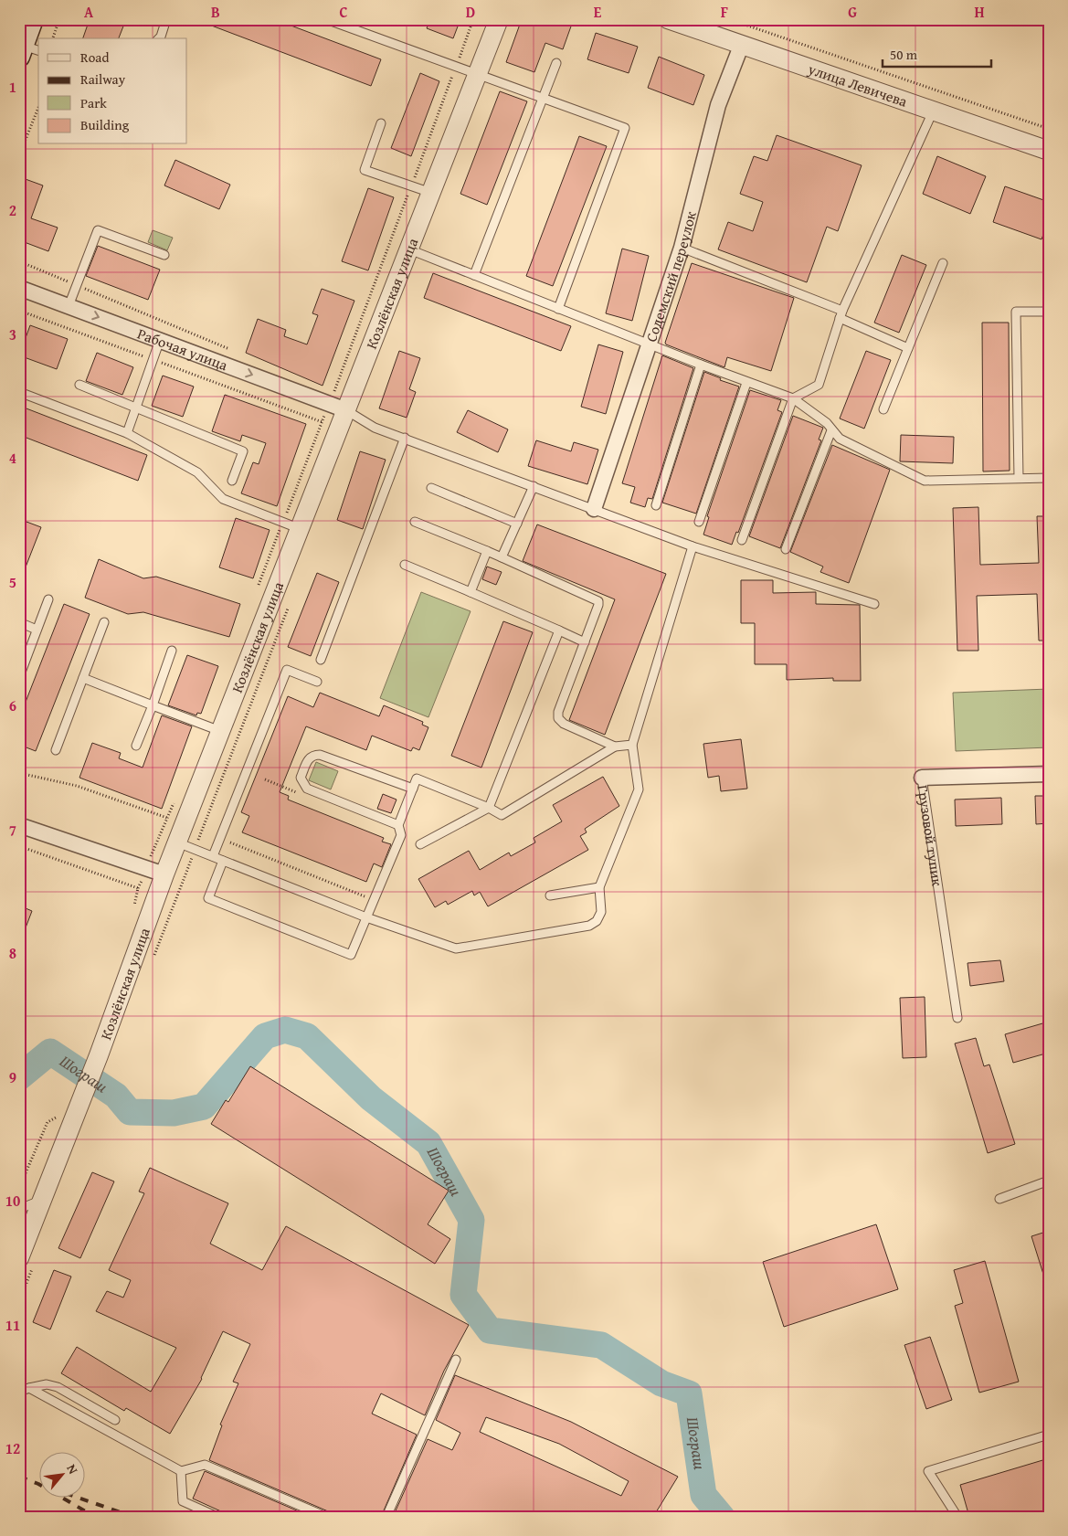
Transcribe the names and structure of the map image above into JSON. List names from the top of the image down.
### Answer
{
  "streets": {
    "street": [
      "улица Левичева",
      "Содемский переулок",
      "Козлёнская улица",
      "Рабочая улица",
      "Грузовой тупик"
    ]
  },
  "crossings": [
    ["улица Левичева", "Содемский переулок"],
    ["Козлёнская улица", "Рабочая улица"]
  ],
  "one_way": ["Рабочая улица"],
  "water": ["Шограш"],
  "legend": [
    "Road",
    "Railway",
    "Park",
    "Building"
  ],
  "scale_bar": "50 m",
  "north": "top right",
  "grid": {
    "columns": [
      "A",
      "B",
      "C",
      "D",
      "E",
      "F",
      "G",
      "H"
    ],
    "rows": [
      "1",
      "2",
      "3",
      "4",
      "5",
      "6",
      "7",
      "8",
      "9",
      "10",
      "11",
      "12"
    ]
  }
}
